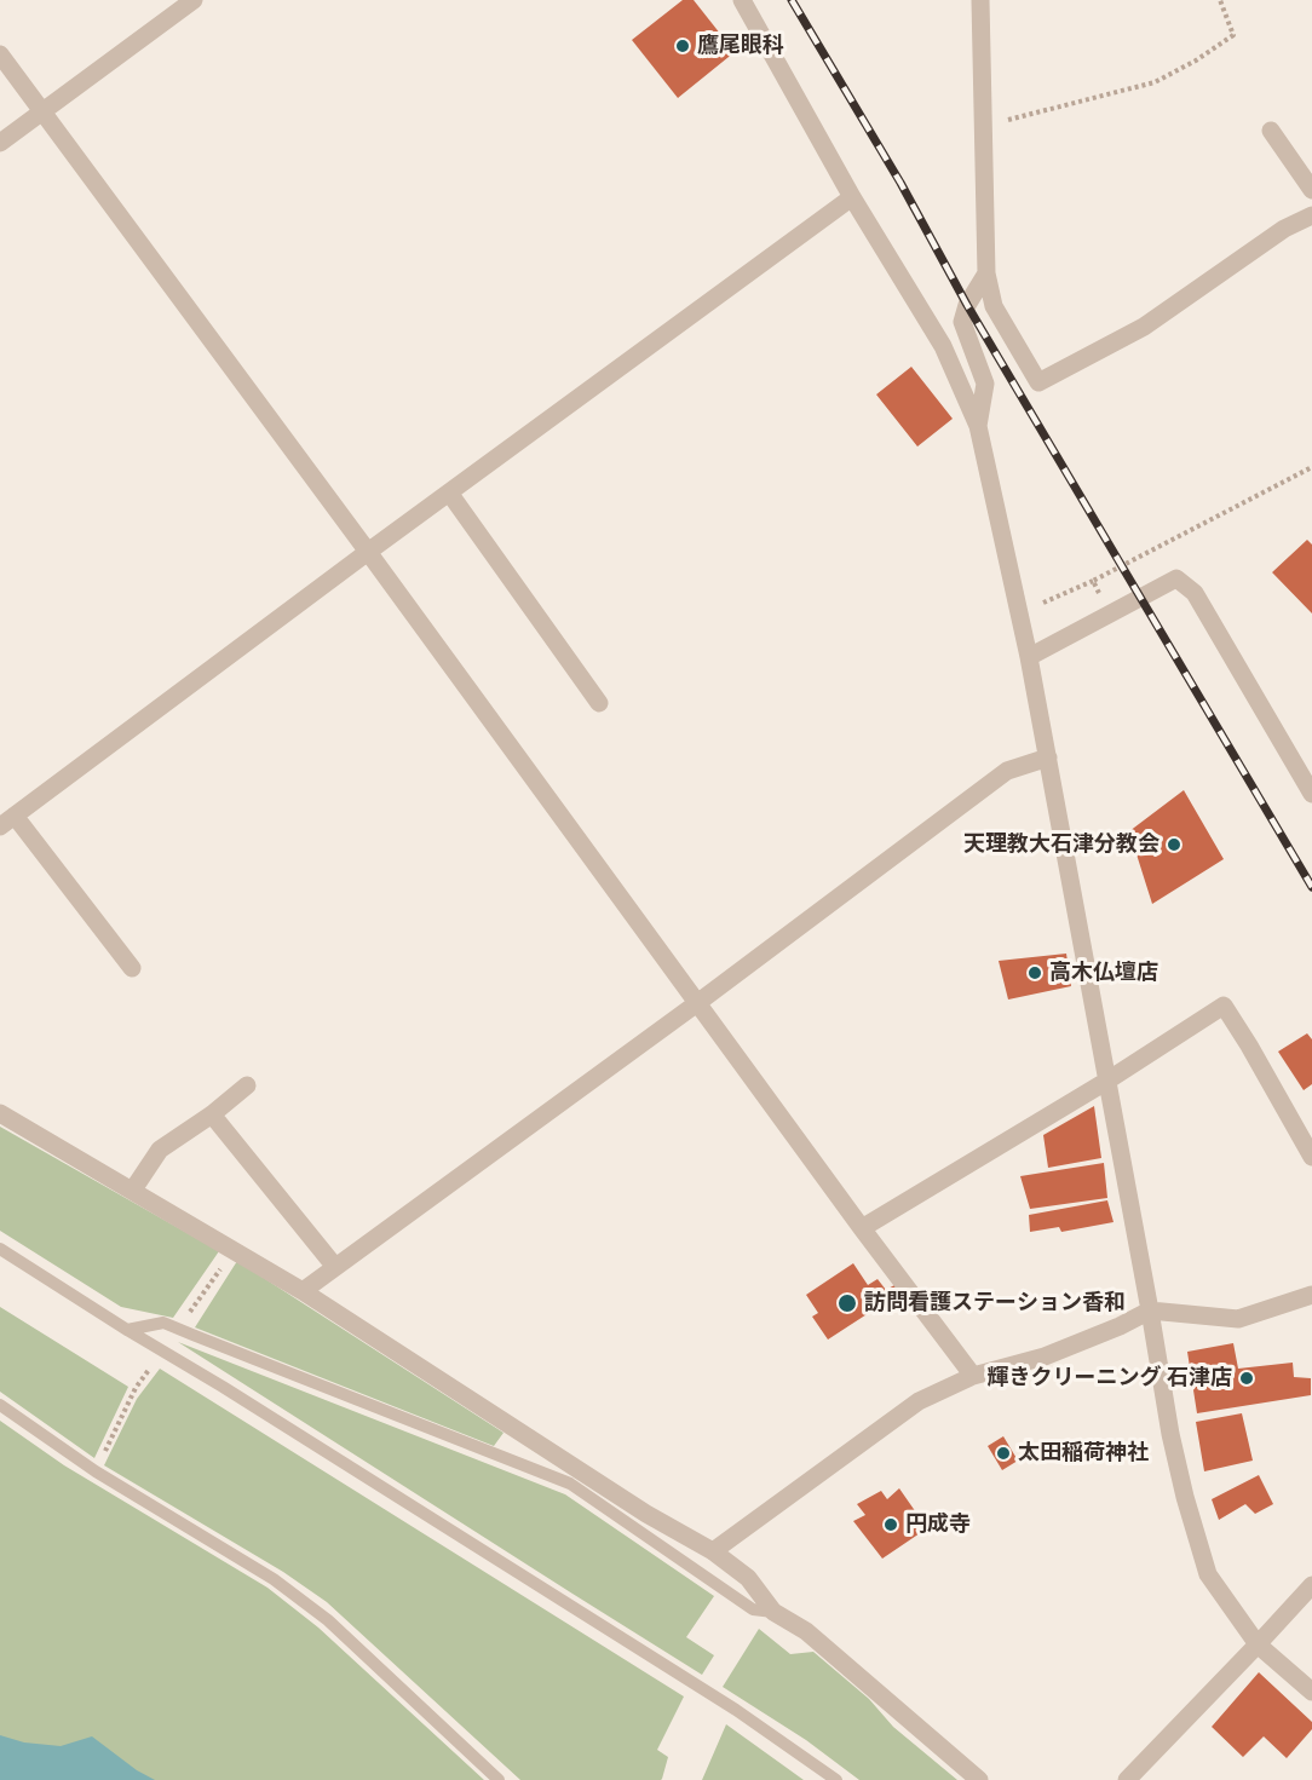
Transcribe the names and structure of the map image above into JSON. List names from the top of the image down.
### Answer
{
  "places": [
    "鷹尾眼科",
    "天理教大石津分教会",
    "高木仏壇店",
    "訪問看護ステーション香和",
    "輝きクリーニング 石津店",
    "太田稲荷神社",
    "円成寺"
  ]
}
